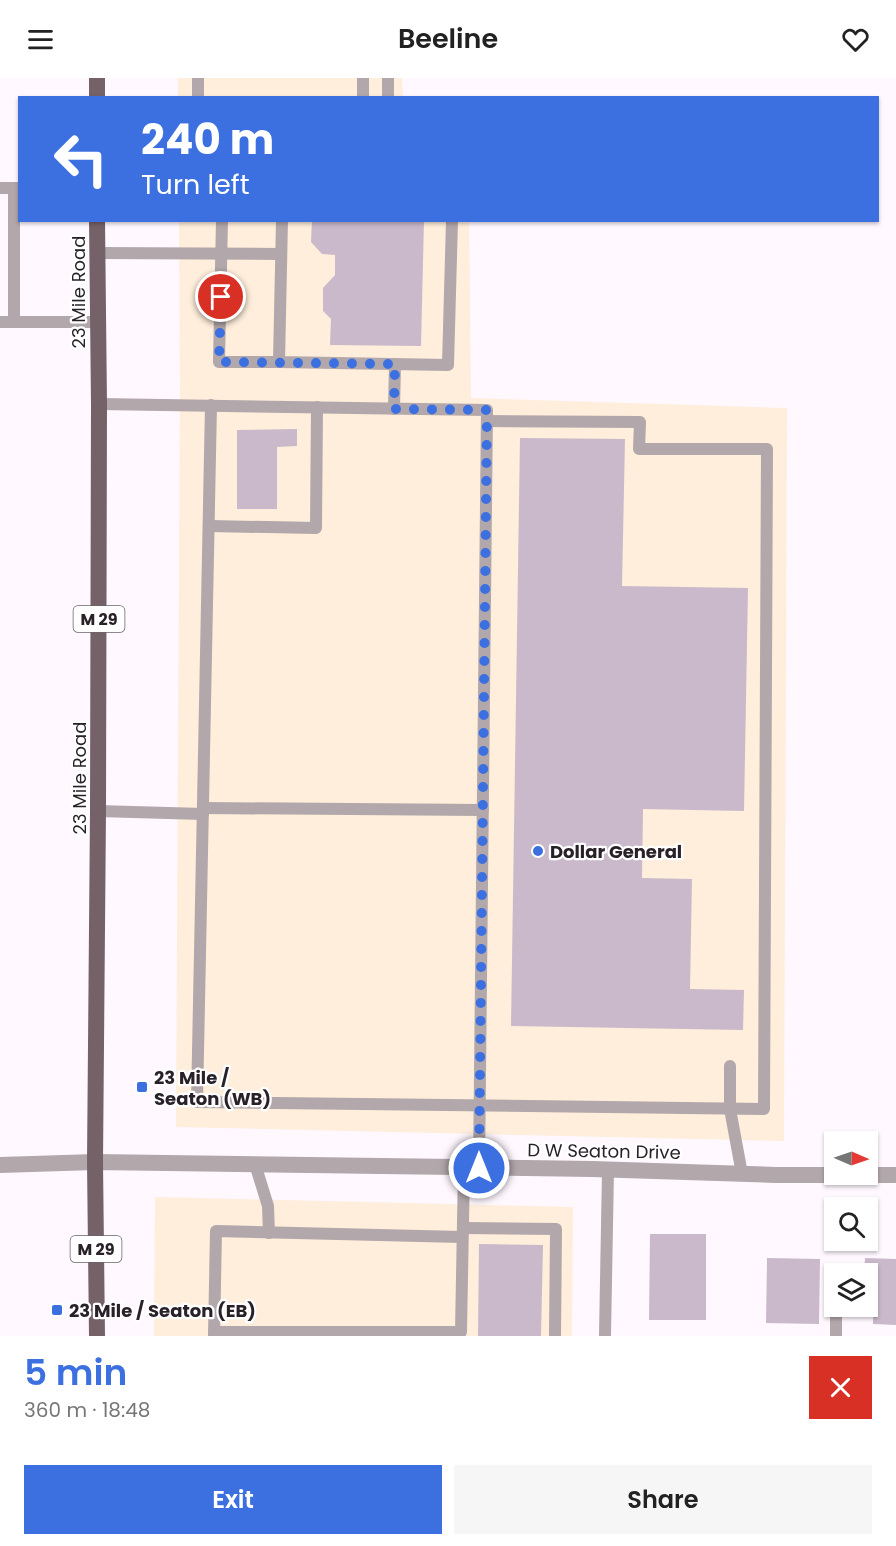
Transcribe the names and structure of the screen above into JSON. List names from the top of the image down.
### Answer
{
  "streets": {
    "main road": ["23 Mile Road", "M 29"],
    "street": ["D W Seaton Drive"]
  },
  "crossings": [
    ["23 Mile Road", "D W Seaton Drive"]
  ],
  "places": {
    "other": ["Dollar General"],
    "transit": ["23 Mile / Seaton (WB)", "23 Mile / Seaton (EB)"]
  },
  "north": "right",
  "page": {
    "header": "Beeline",
    "turn": ["240 m", "Turn left"],
    "heading": ["5 min", "360 m · 18:48"],
    "buttons": ["Exit", "Share"]
  }
}
